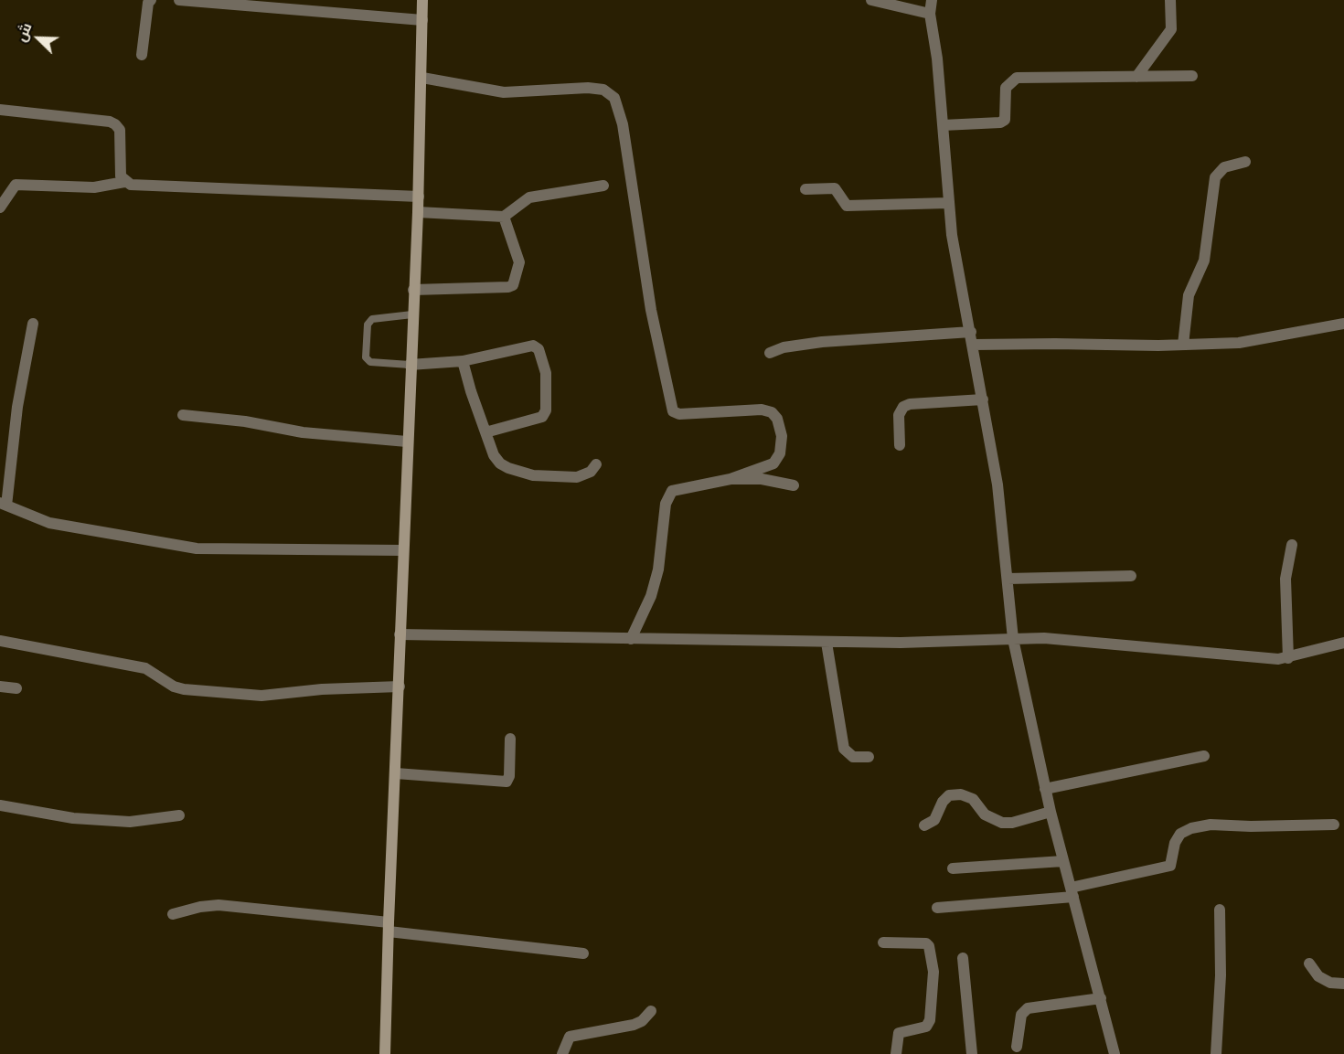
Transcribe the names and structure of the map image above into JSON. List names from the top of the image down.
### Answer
{
  "north": "top left"
}
